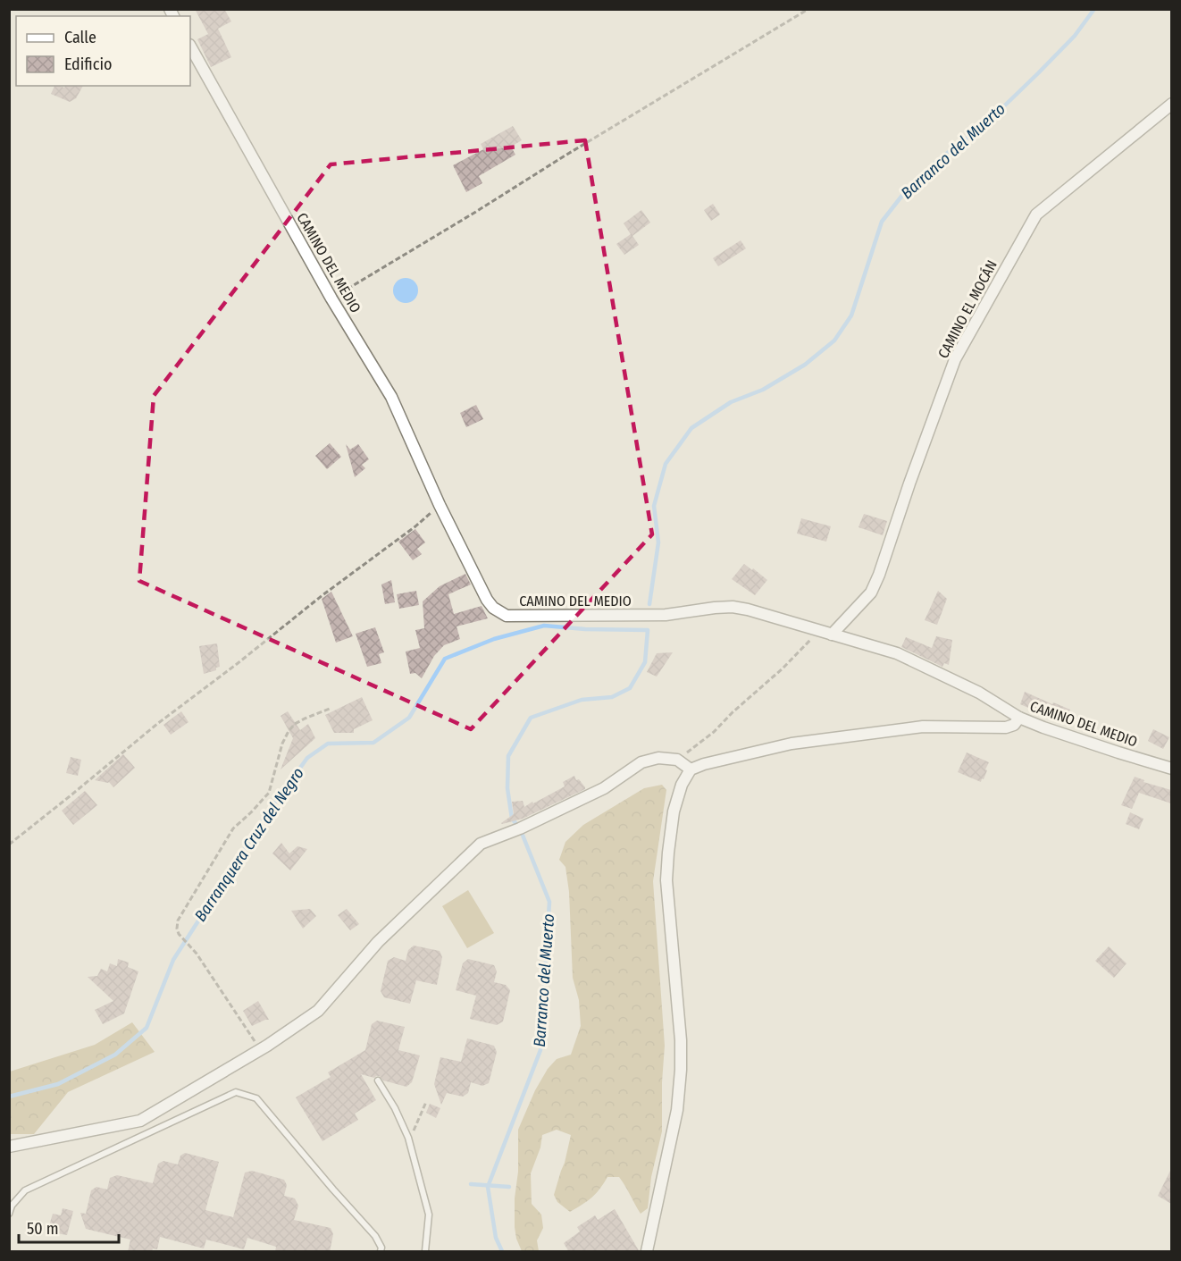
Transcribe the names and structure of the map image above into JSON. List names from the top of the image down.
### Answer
{
  "streets": {
    "street": ["CAMINO DEL MEDIO", "CAMINO EL MOCÁN"]
  },
  "crossings": [
    ["CAMINO DEL MEDIO", "CAMINO EL MOCÁN"]
  ],
  "water": ["Barranco del Muerto", "Barranquera Cruz del Negro"],
  "legend": ["Calle", "Edificio"],
  "scale_bar": "50 m"
}
